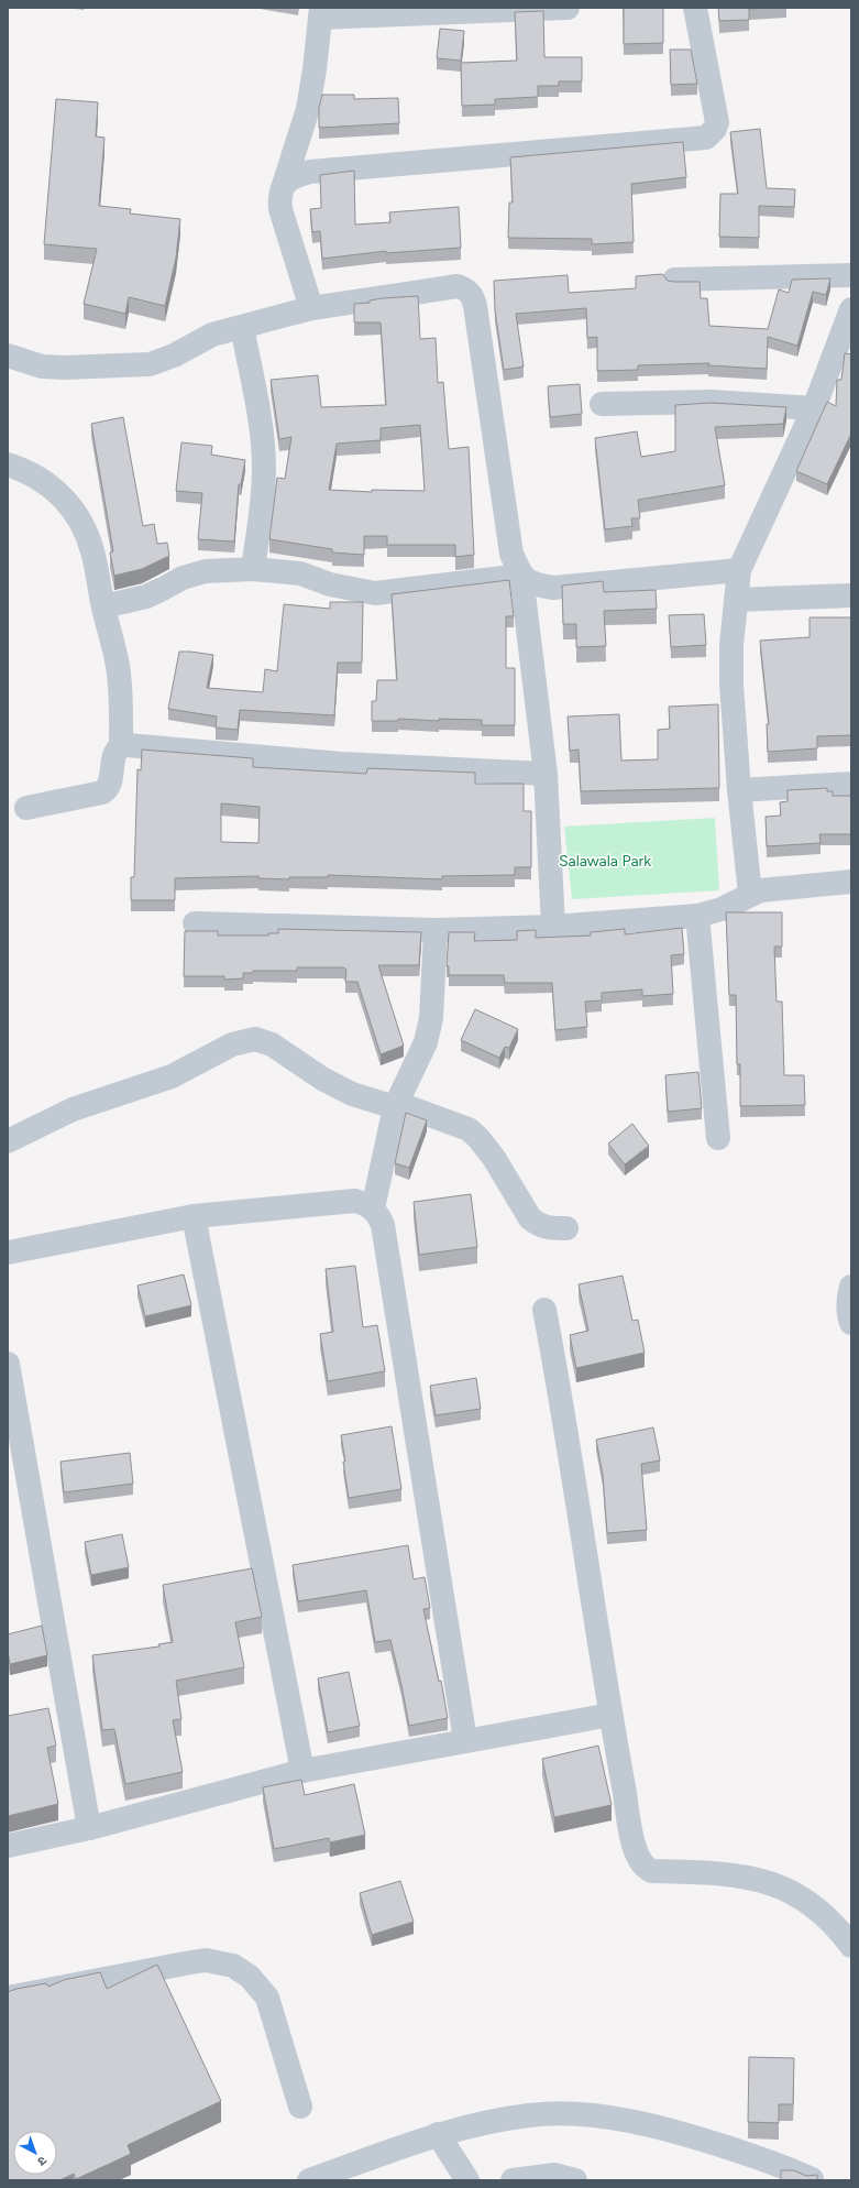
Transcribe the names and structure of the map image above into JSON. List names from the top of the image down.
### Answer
{
  "parks": ["Salawala Park"],
  "north": "bottom right"
}
